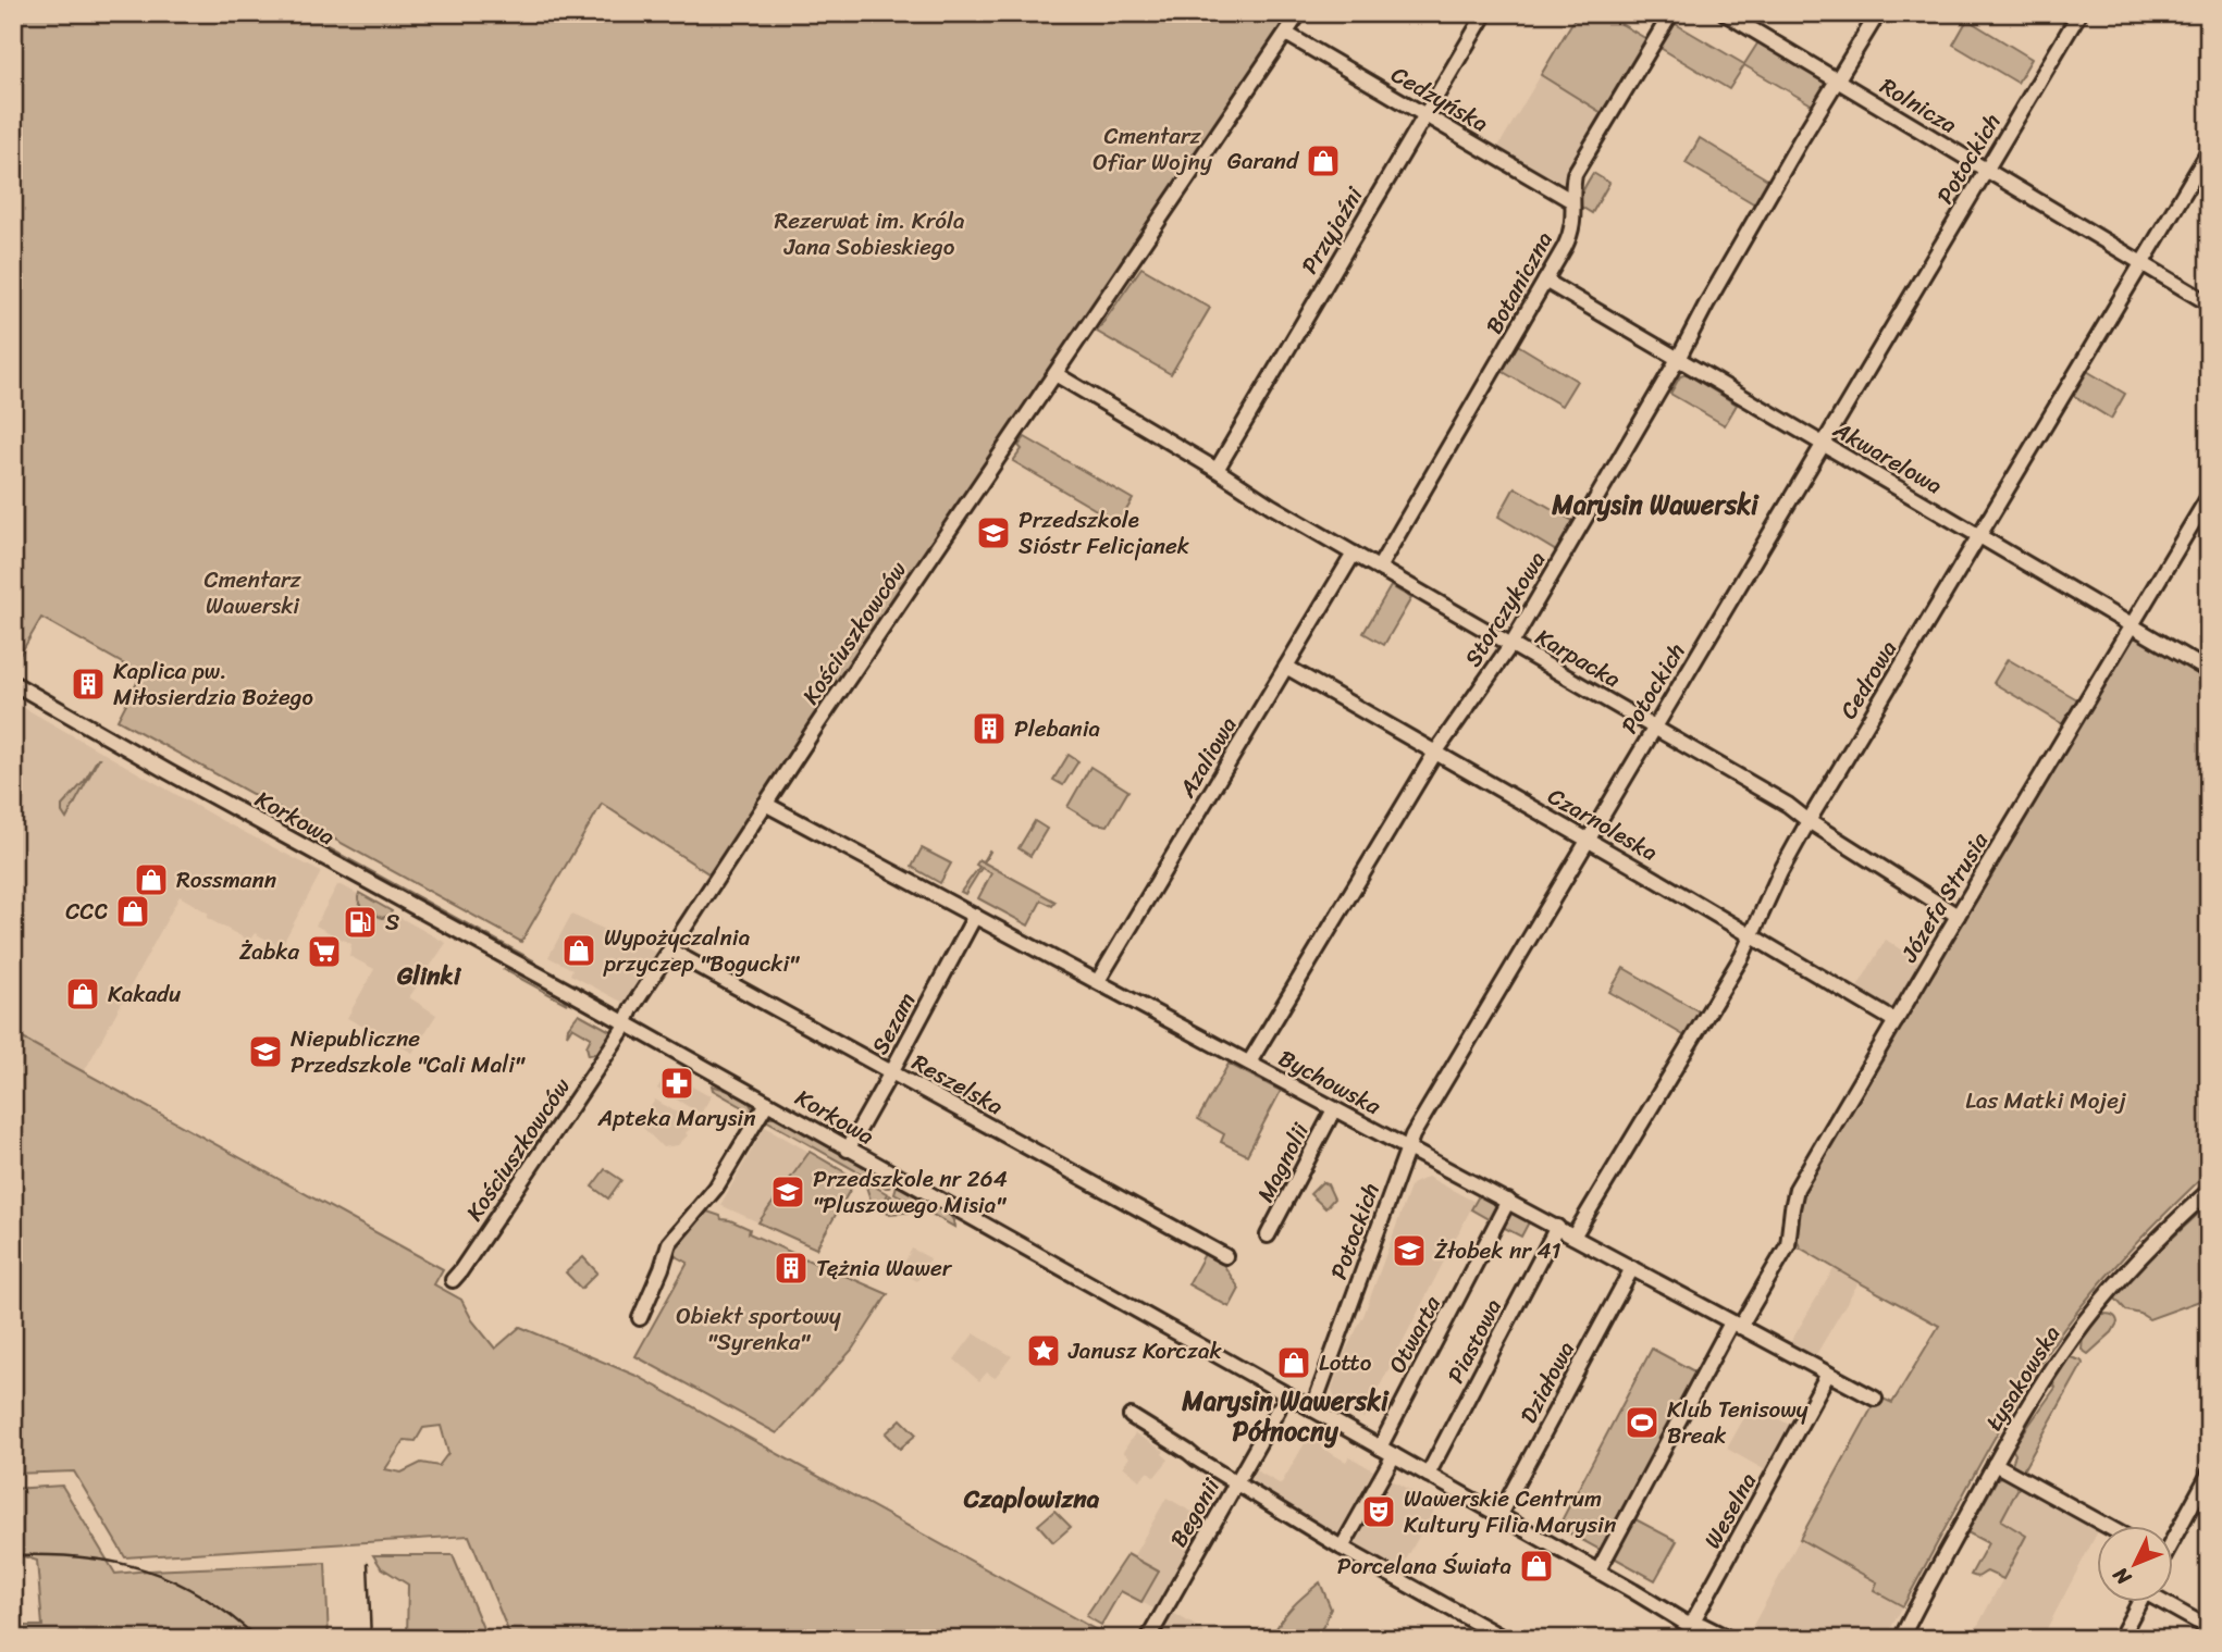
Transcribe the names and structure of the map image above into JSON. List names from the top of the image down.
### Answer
{
  "streets": {
    "street": [
      "Cedzyńska",
      "Rolnicza",
      "Potockich",
      "Przyjaźni",
      "Botaniczna",
      "Akwarelowa",
      "Storczykowa",
      "Kościuszkowców",
      "Karpacka",
      "Cedrowa",
      "Azaliowa",
      "Korkowa",
      "Czarnoleska",
      "Józefa Strusia",
      "Sezam",
      "Bychowska",
      "Reszelska",
      "Magnolii",
      "Otwarta",
      "Piastowa",
      "Łysakowska",
      "Działowa",
      "Weselna",
      "Begonii"
    ]
  },
  "crossings": [
    ["Cedzyńska", "Przyjaźni"],
    ["Cedzyńska", "Botaniczna"],
    ["Cedzyńska", "Kościuszkowców"],
    ["Rolnicza", "Potockich"],
    ["Rolnicza", "Storczykowa"],
    ["Rolnicza", "Cedrowa"],
    ["Potockich", "Akwarelowa"],
    ["Potockich", "Karpacka"],
    ["Potockich", "Korkowa"],
    ["Potockich", "Czarnoleska"],
    ["Potockich", "Bychowska"],
    ["Przyjaźni", "Karpacka"],
    ["Botaniczna", "Akwarelowa"],
    ["Botaniczna", "Karpacka"],
    ["Akwarelowa", "Storczykowa"],
    ["Akwarelowa", "Cedrowa"],
    ["Akwarelowa", "Józefa Strusia"],
    ["Storczykowa", "Karpacka"],
    ["Storczykowa", "Czarnoleska"],
    ["Storczykowa", "Bychowska"],
    ["Kościuszkowców", "Karpacka"],
    ["Kościuszkowców", "Korkowa"],
    ["Kościuszkowców", "Bychowska"],
    ["Kościuszkowców", "Reszelska"],
    ["Karpacka", "Cedrowa"],
    ["Karpacka", "Azaliowa"],
    ["Karpacka", "Józefa Strusia"],
    ["Cedrowa", "Czarnoleska"],
    ["Cedrowa", "Bychowska"],
    ["Azaliowa", "Czarnoleska"],
    ["Azaliowa", "Bychowska"],
    ["Korkowa", "Józefa Strusia"],
    ["Korkowa", "Sezam"],
    ["Korkowa", "Otwarta"],
    ["Korkowa", "Piastowa"],
    ["Korkowa", "Działowa"],
    ["Korkowa", "Weselna"],
    ["Czarnoleska", "Józefa Strusia"],
    ["Józefa Strusia", "Bychowska"],
    ["Sezam", "Bychowska"],
    ["Sezam", "Reszelska"],
    ["Bychowska", "Magnolii"],
    ["Bychowska", "Otwarta"],
    ["Bychowska", "Piastowa"],
    ["Bychowska", "Działowa"],
    ["Bychowska", "Weselna"]
  ],
  "districts": [
    "Marysin Wawerski",
    "Glinki",
    "Marysin Wawerski Północny",
    "Czaplowizna"
  ],
  "parks": [
    "Cmentarz Ofiar Wojny",
    "Rezerwat im. Króla Jana Sobieskiego",
    "Cmentarz Wawerski",
    "Las Matki Mojej",
    "Obiekt sportowy \"Syrenka\""
  ],
  "places": {
    "shop": [
      "Garand",
      "Rossmann",
      "CCC",
      "Wypożyczalnia przyczep \"Bogucki\"",
      "Kakadu",
      "Lotto",
      "Porcelana Świata"
    ],
    "school or university": [
      "Przedszkole Sióstr Felicjanek",
      "Niepubliczne Przedszkole \"Cali Mali\"",
      "Przedszkole nr 264 \"Pluszowego Misia\"",
      "Żłobek nr 41"
    ],
    "building": ["Kaplica pw. Miłosierdzia Bożego", "Plebania", "Tężnia Wawer"],
    "fuel station": ["S"],
    "supermarket": ["Żabka"],
    "pharmacy": ["Apteka Marysin"],
    "place": ["Janusz Korczak"],
    "sports": ["Klub Tenisowy Break"],
    "theatre": ["Wawerskie Centrum Kultury Filia Marysin"]
  },
  "north": "bottom left"
}
